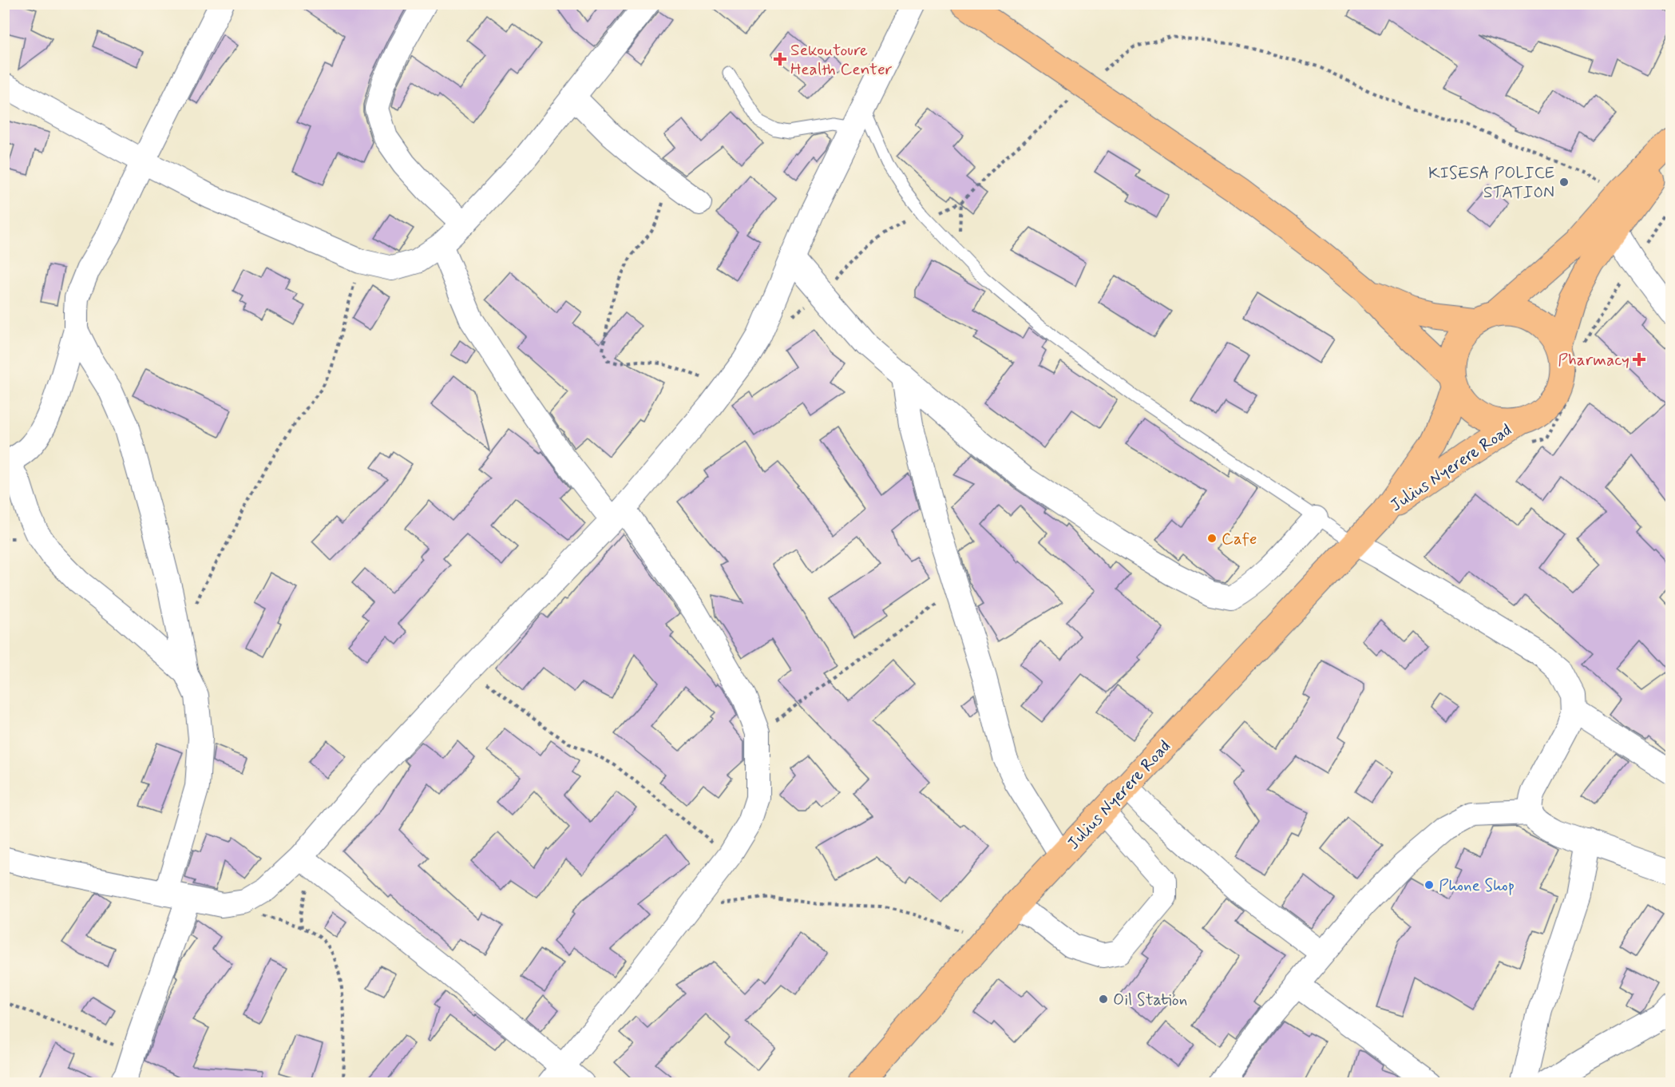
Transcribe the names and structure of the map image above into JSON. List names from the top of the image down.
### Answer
{
  "streets": {
    "main road": ["Julius Nyerere Road"]
  },
  "places": {
    "health": ["Sekoutoure Health Center", "Pharmacy"],
    "other": [
      "KISESA POLICE STATION",
      "Cafe",
      "Phone Shop",
      "Oil Station"
    ]
  }
}
